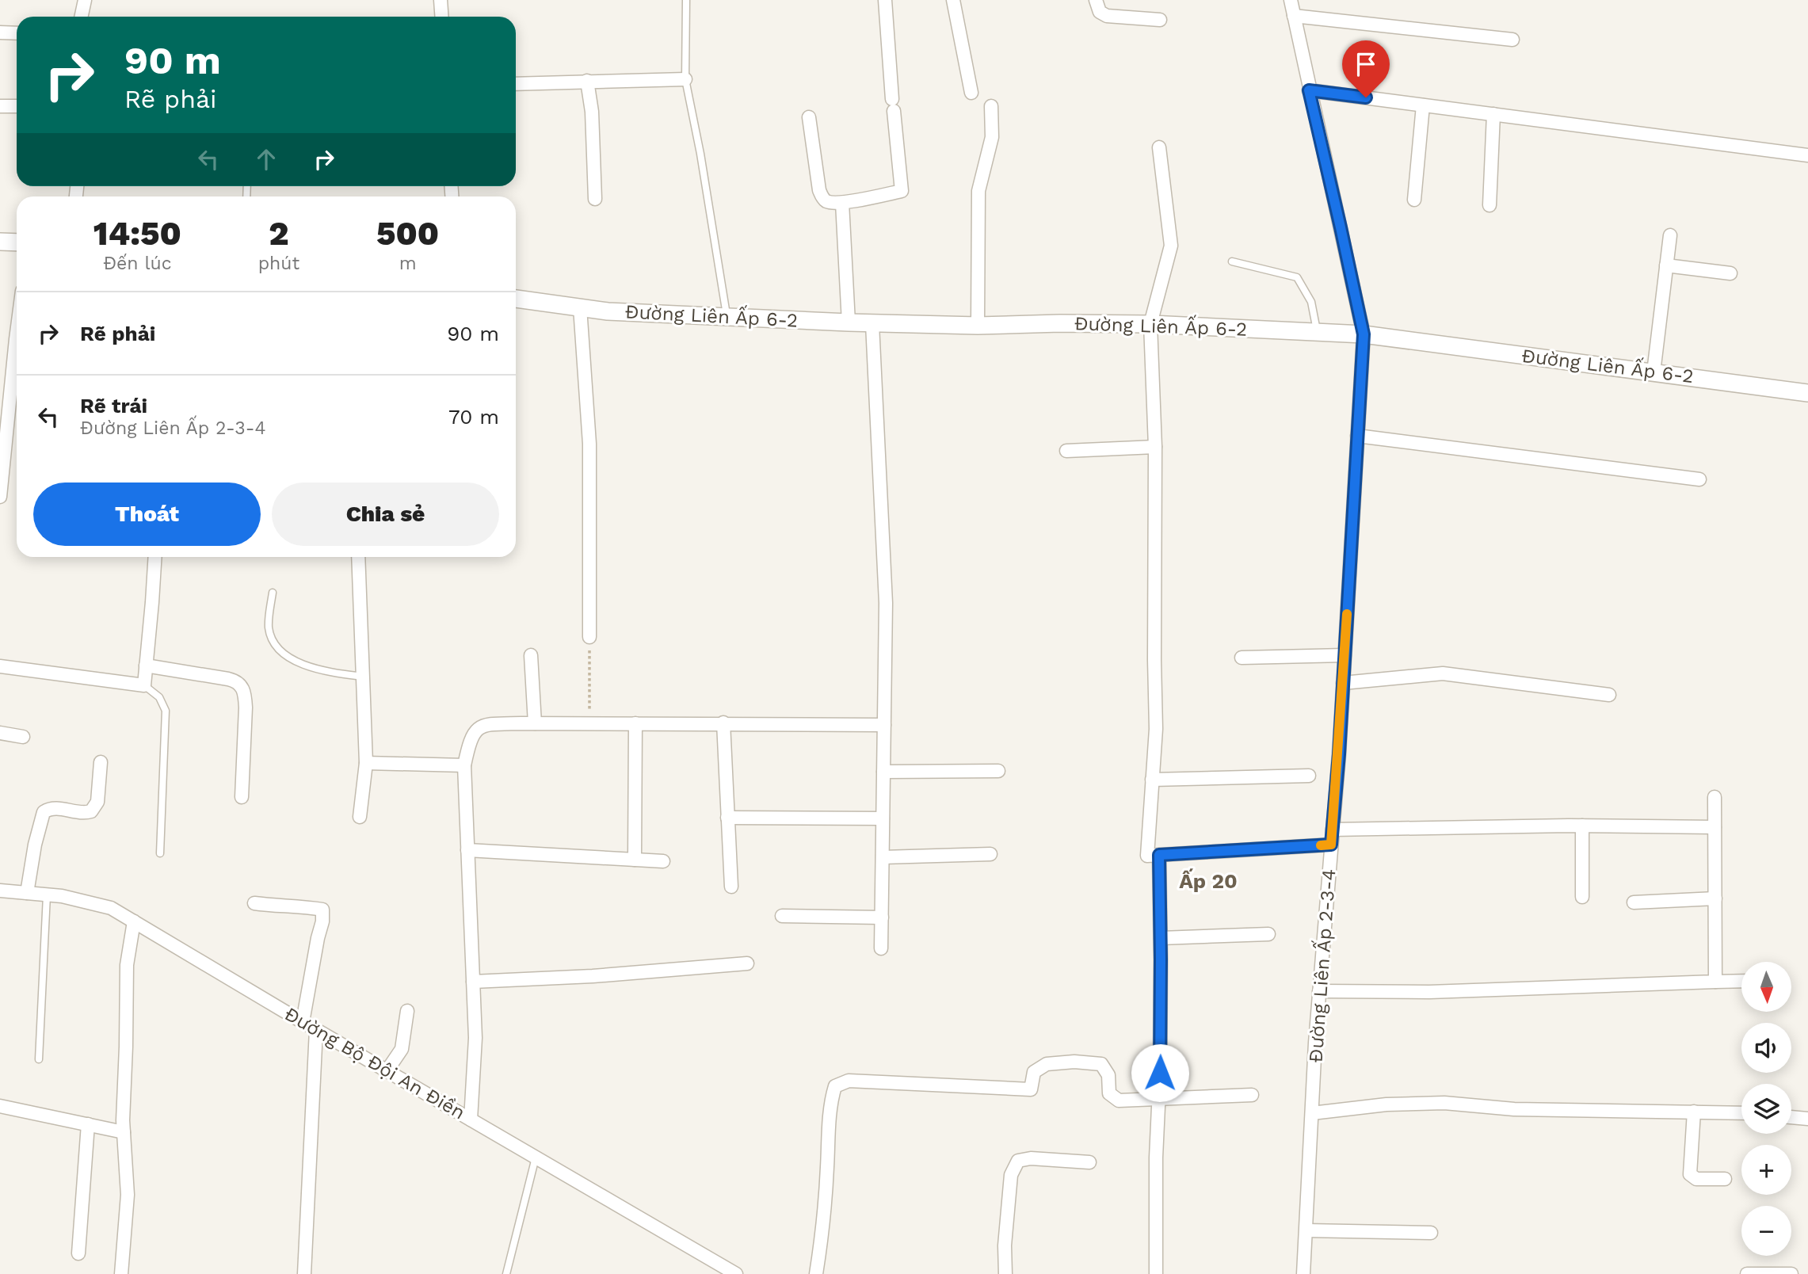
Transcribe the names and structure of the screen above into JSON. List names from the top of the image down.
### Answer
{
  "streets": {
    "street": ["Đường Liên Ấp 6-2", "Đường Liên Ấp 2-3-4", "Đường Bộ Đội An Điền"]
  },
  "crossings": [
    ["Đường Liên Ấp 6-2", "Đường Liên Ấp 2-3-4"]
  ],
  "districts": ["Ấp 20"],
  "north": "bottom",
  "page": {
    "turn": ["90 m", "Rẽ phải"],
    "eta": [
      "14:50",
      "Đến lúc",
      "2",
      "phút",
      "500",
      "m"
    ],
    "list": [
      {
        "name": "Rẽ phải",
        "value": "90 m"
      },
      {
        "name": "Rẽ trái",
        "note": "Đường Liên Ấp 2-3-4",
        "value": "70 m"
      }
    ],
    "buttons": ["Thoát", "Chia sẻ"],
    "map_buttons": ["+", "−"]
  }
}
